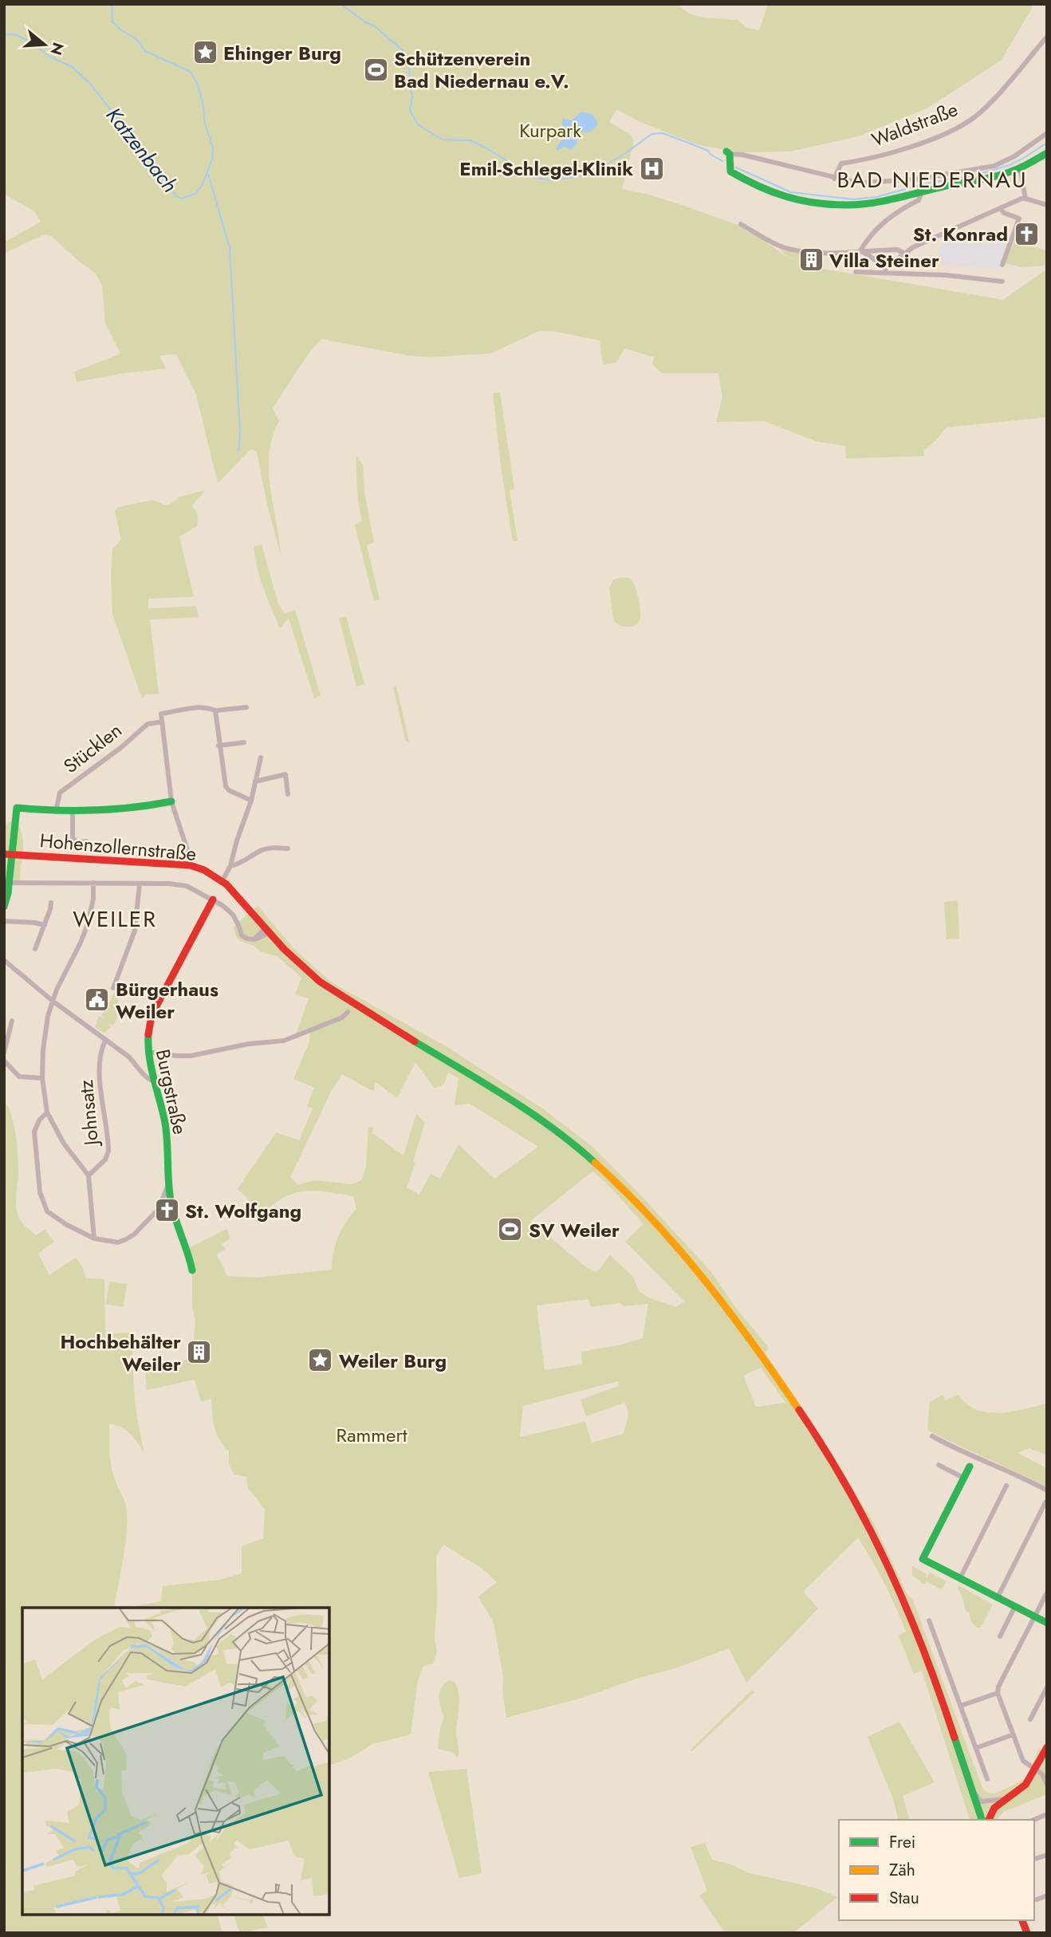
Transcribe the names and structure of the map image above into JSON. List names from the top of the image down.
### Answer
{
  "streets": {
    "main road": ["Hohenzollernstraße", "Burgstraße"],
    "street": ["Waldstraße", "Stücklen", "Johnsatz"]
  },
  "districts": ["BAD NIEDERNAU", "WEILER"],
  "water": ["Katzenbach"],
  "parks": ["Kurpark", "Rammert"],
  "places": {
    "place": ["Ehinger Burg", "Weiler Burg"],
    "sports": ["Schützenverein Bad Niedernau e.V.", "SV Weiler"],
    "hospital": ["Emil-Schlegel-Klinik"],
    "church": ["St. Konrad", "St. Wolfgang"],
    "building": ["Villa Steiner", "Hochbehälter Weiler"],
    "public building": ["Bürgerhaus Weiler"]
  },
  "legend": ["Frei", "Zäh", "Stau"],
  "north": "right"
}
